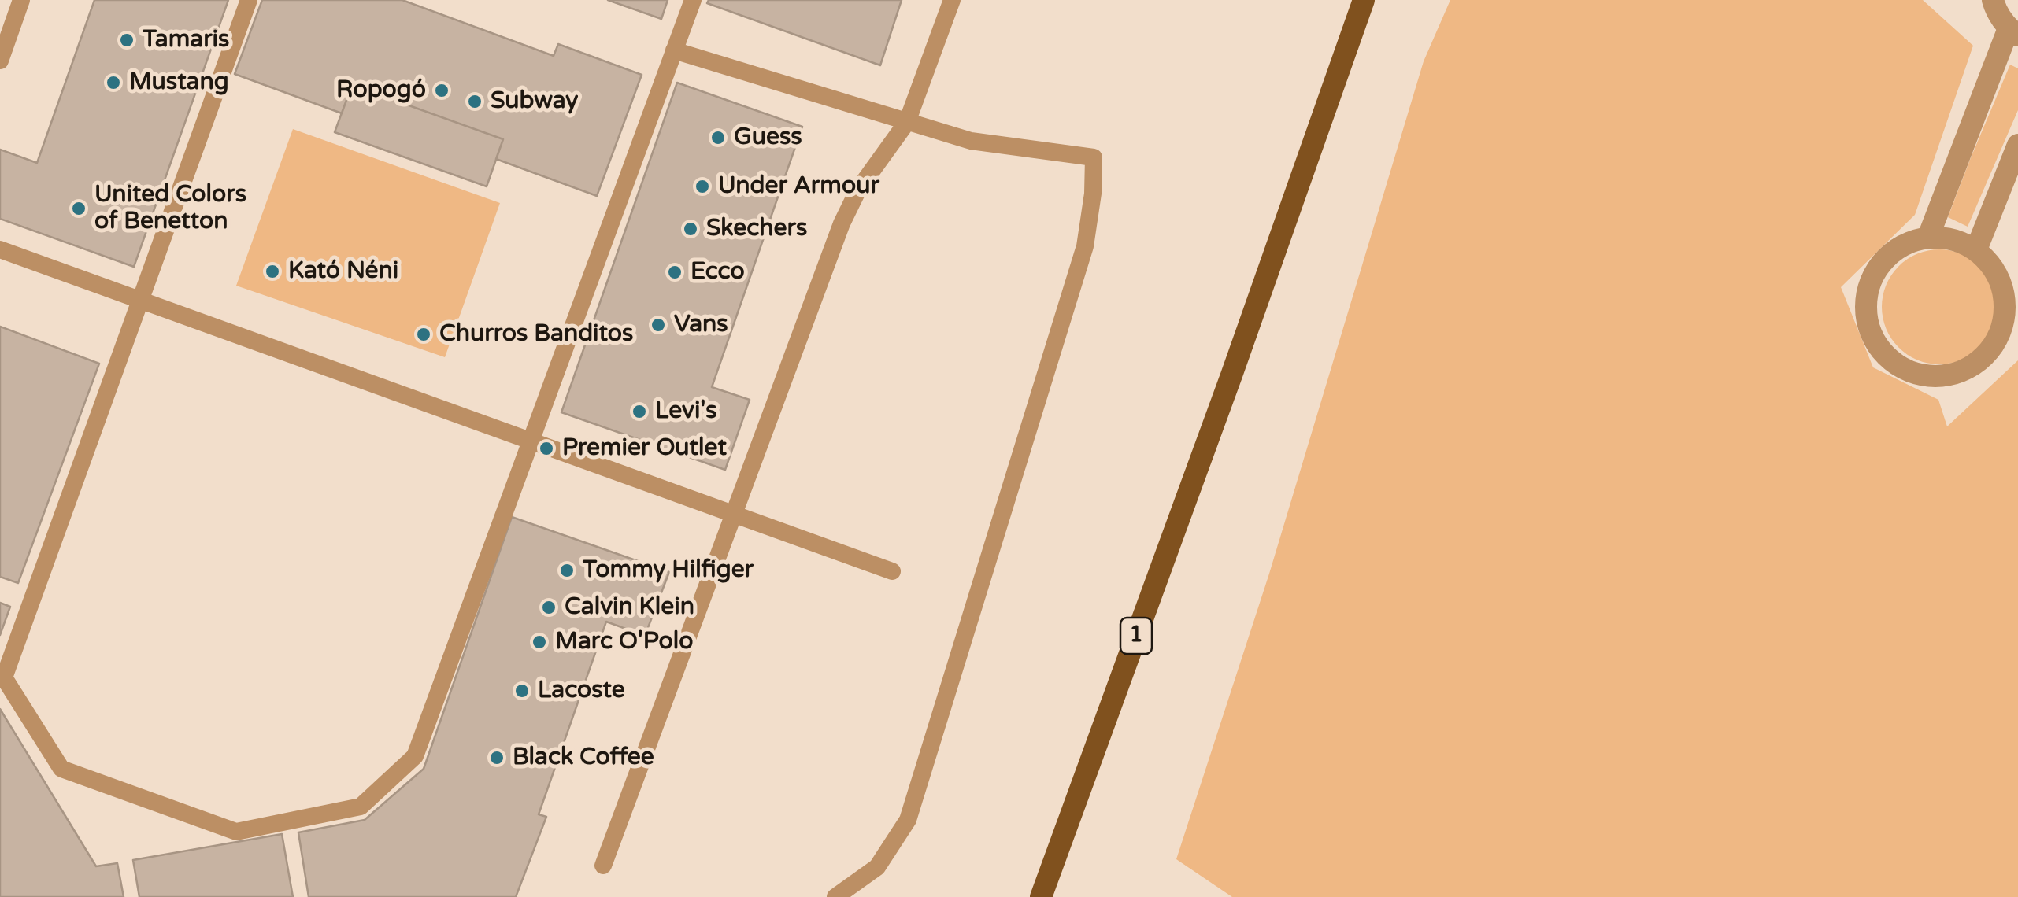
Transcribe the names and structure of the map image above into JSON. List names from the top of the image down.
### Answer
{
  "streets": {
    "main road": ["1"]
  },
  "places": [
    "Tamaris",
    "Mustang",
    "Ropogó",
    "Subway",
    "Guess",
    "Under Armour",
    "United Colors of Benetton",
    "Skechers",
    "Kató Néni",
    "Ecco",
    "Vans",
    "Churros Banditos",
    "Levi's",
    "Premier Outlet",
    "Tommy Hilfiger",
    "Calvin Klein",
    "Marc O'Polo",
    "Lacoste",
    "Black Coffee"
  ]
}
